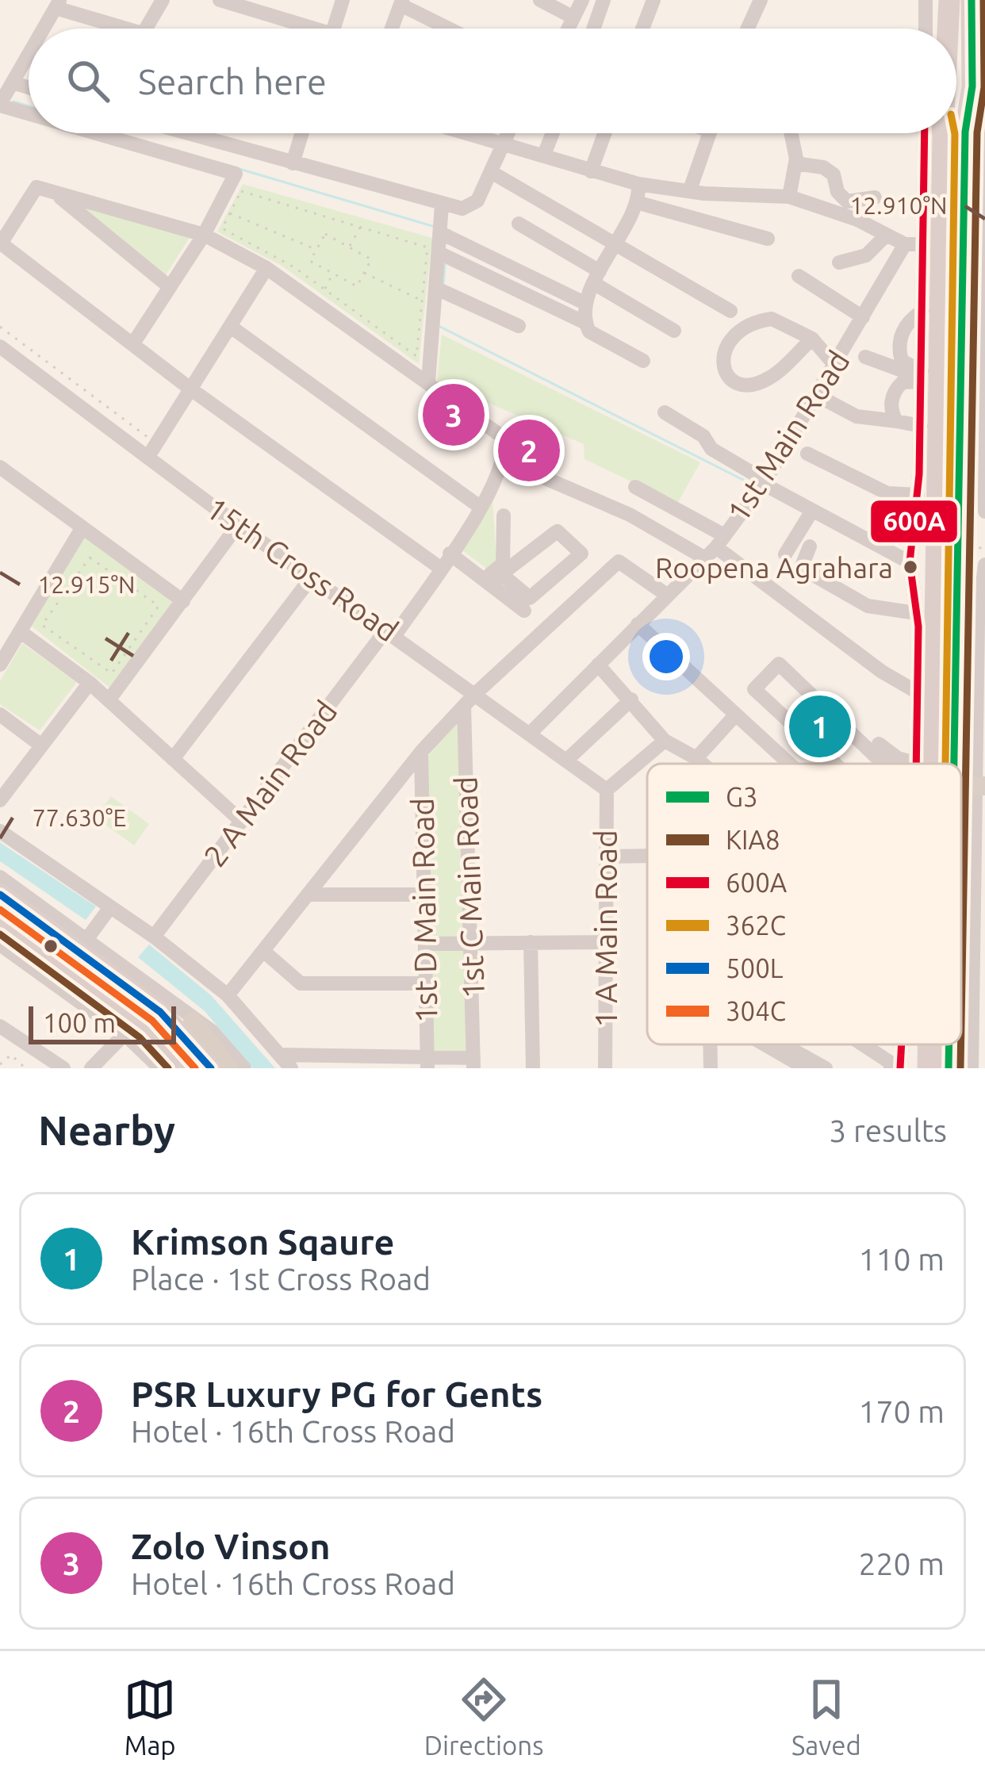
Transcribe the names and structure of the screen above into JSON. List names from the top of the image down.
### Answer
{
  "streets": {
    "street": [
      "1st Main Road",
      "15th Cross Road",
      "2 A Main Road",
      "1st C Main Road",
      "1st D Main Road",
      "1 A Main Road"
    ]
  },
  "crossings": [
    ["1st Main Road", "15th Cross Road"],
    ["15th Cross Road", "2 A Main Road"],
    ["15th Cross Road", "1st C Main Road"],
    ["15th Cross Road", "1 A Main Road"]
  ],
  "places": ["Roopena Agrahara"],
  "lines": [
    "transit line G3",
    "transit line KIA8",
    "transit line 600A",
    "transit line 362C",
    "transit line 500L",
    "transit line 304C"
  ],
  "legend": [
    "G3",
    "KIA8",
    "600A",
    "362C",
    "500L",
    "304C"
  ],
  "scale_bar": "100 m",
  "page": {
    "search": "Search here",
    "pins": ["3", "2", "1"],
    "scale": "100 m",
    "heading": ["Nearby", "3 results"],
    "list": [
      {
        "mark": "1",
        "name": "Krimson Sqaure",
        "note": "Place · 1st Cross Road",
        "value": "110 m"
      },
      {
        "mark": "2",
        "name": "PSR Luxury PG for Gents",
        "note": "Hotel · 16th Cross Road",
        "value": "170 m"
      },
      {
        "mark": "3",
        "name": "Zolo Vinson",
        "note": "Hotel · 16th Cross Road",
        "value": "220 m"
      }
    ],
    "nav": ["Map", "Directions", "Saved"]
  },
  "coordinates": ["12.910°N", "12.915°N", "77.630°E"]
}
